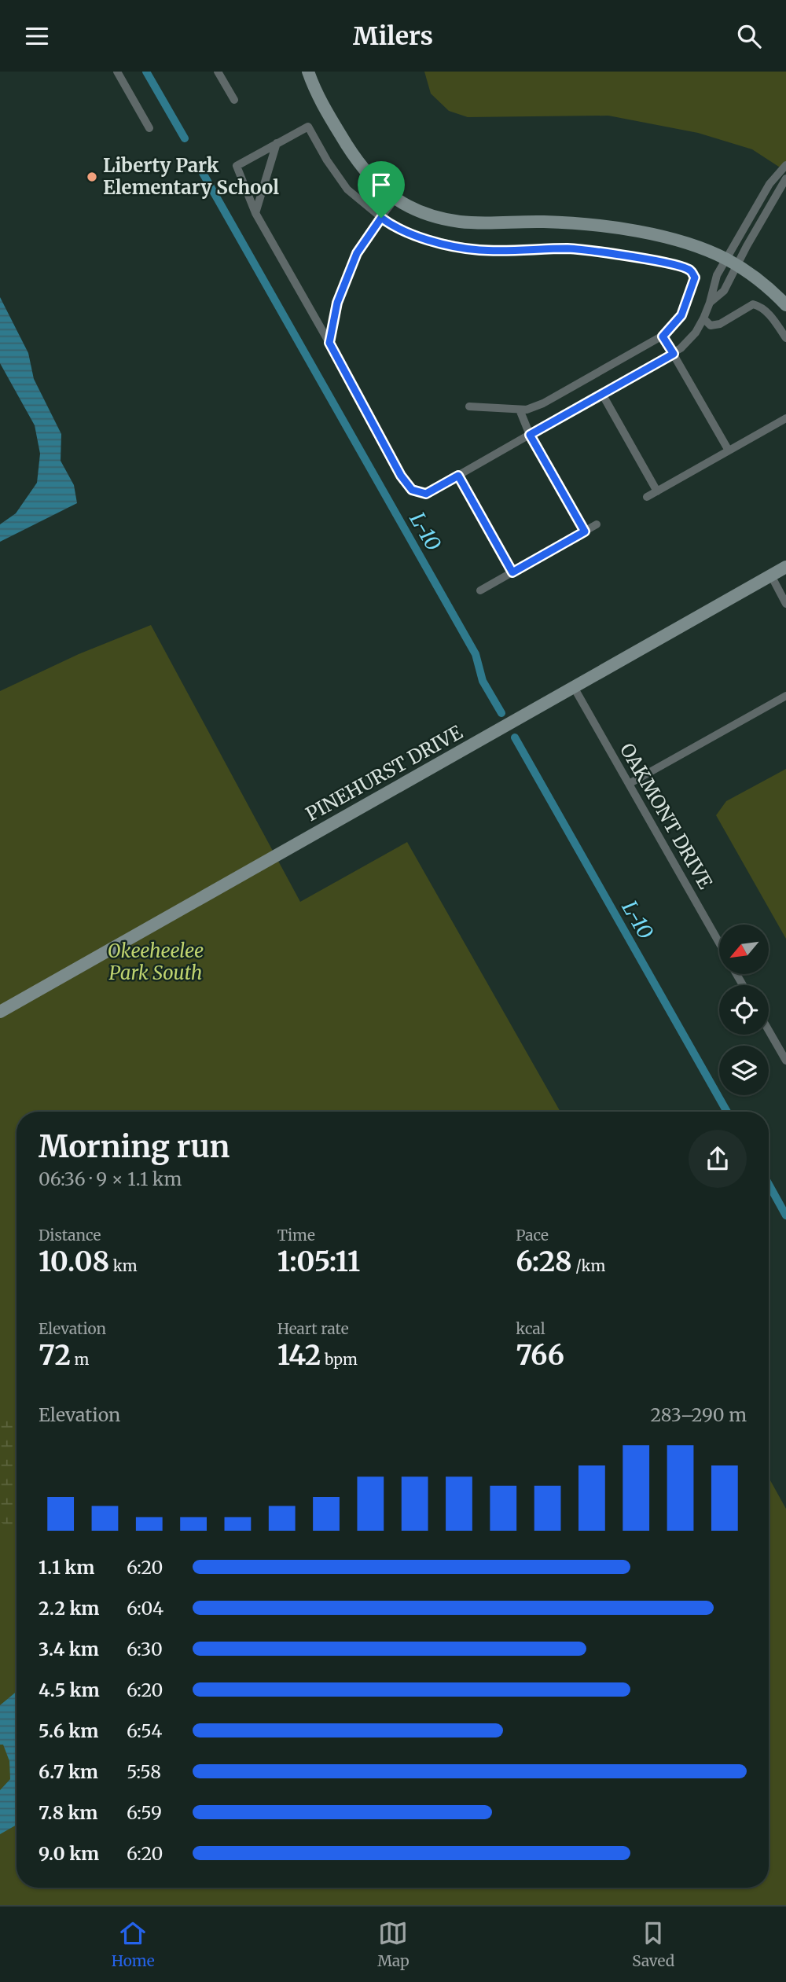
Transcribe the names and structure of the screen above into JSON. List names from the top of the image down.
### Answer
{
  "streets": {
    "street": ["PINEHURST DRIVE", "OAKMONT DRIVE"]
  },
  "crossings": [
    ["PINEHURST DRIVE", "OAKMONT DRIVE"]
  ],
  "water": ["L-10"],
  "parks": ["Okeeheelee Park South"],
  "places": ["Liberty Park Elementary School"],
  "north": "bottom left",
  "page": {
    "header": "Milers",
    "heading": ["Morning run", "06:36 · 9 × 1.1 km"],
    "stats": [
      ["Distance", "10.08 km"],
      ["Time", "1:05:11"],
      ["Pace", "6:28 /km"],
      ["Elevation", "72 m"],
      ["Heart rate", "142 bpm"],
      ["kcal", "766"]
    ],
    "chart": ["Elevation", "283–290 m"],
    "list": [
      {
        "name": "1.1 km",
        "note": "6:20"
      },
      {
        "name": "2.2 km",
        "note": "6:04"
      },
      {
        "name": "3.4 km",
        "note": "6:30"
      },
      {
        "name": "4.5 km",
        "note": "6:20"
      },
      {
        "name": "5.6 km",
        "note": "6:54"
      },
      {
        "name": "6.7 km",
        "note": "5:58"
      },
      {
        "name": "7.8 km",
        "note": "6:59"
      },
      {
        "name": "9.0 km",
        "note": "6:20"
      }
    ],
    "tabs": ["Home", "Map", "Saved"]
  }
}
